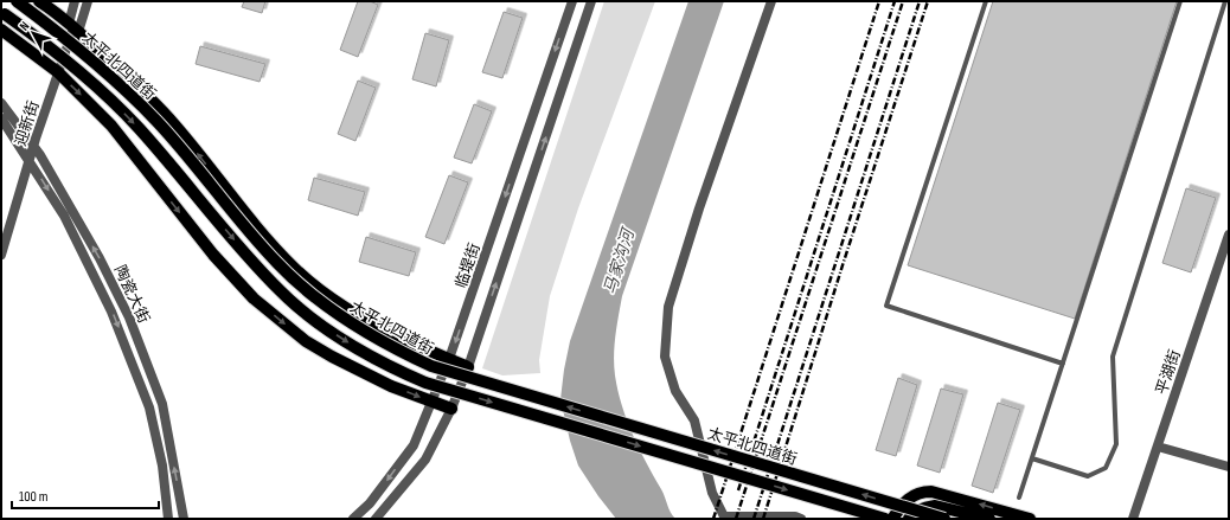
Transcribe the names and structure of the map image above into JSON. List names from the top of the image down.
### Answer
{
  "streets": {
    "main road": ["太平北四道街"],
    "street": [
      "迎新街",
      "临堤街",
      "陶瓷大街",
      "平湖街"
    ]
  },
  "crossings": [
    ["太平北四道街", "迎新街"],
    ["太平北四道街", "临堤街"],
    ["迎新街", "陶瓷大街"]
  ],
  "water": ["马家沟河"],
  "scale_bar": "100 m",
  "north": "top left"
}
